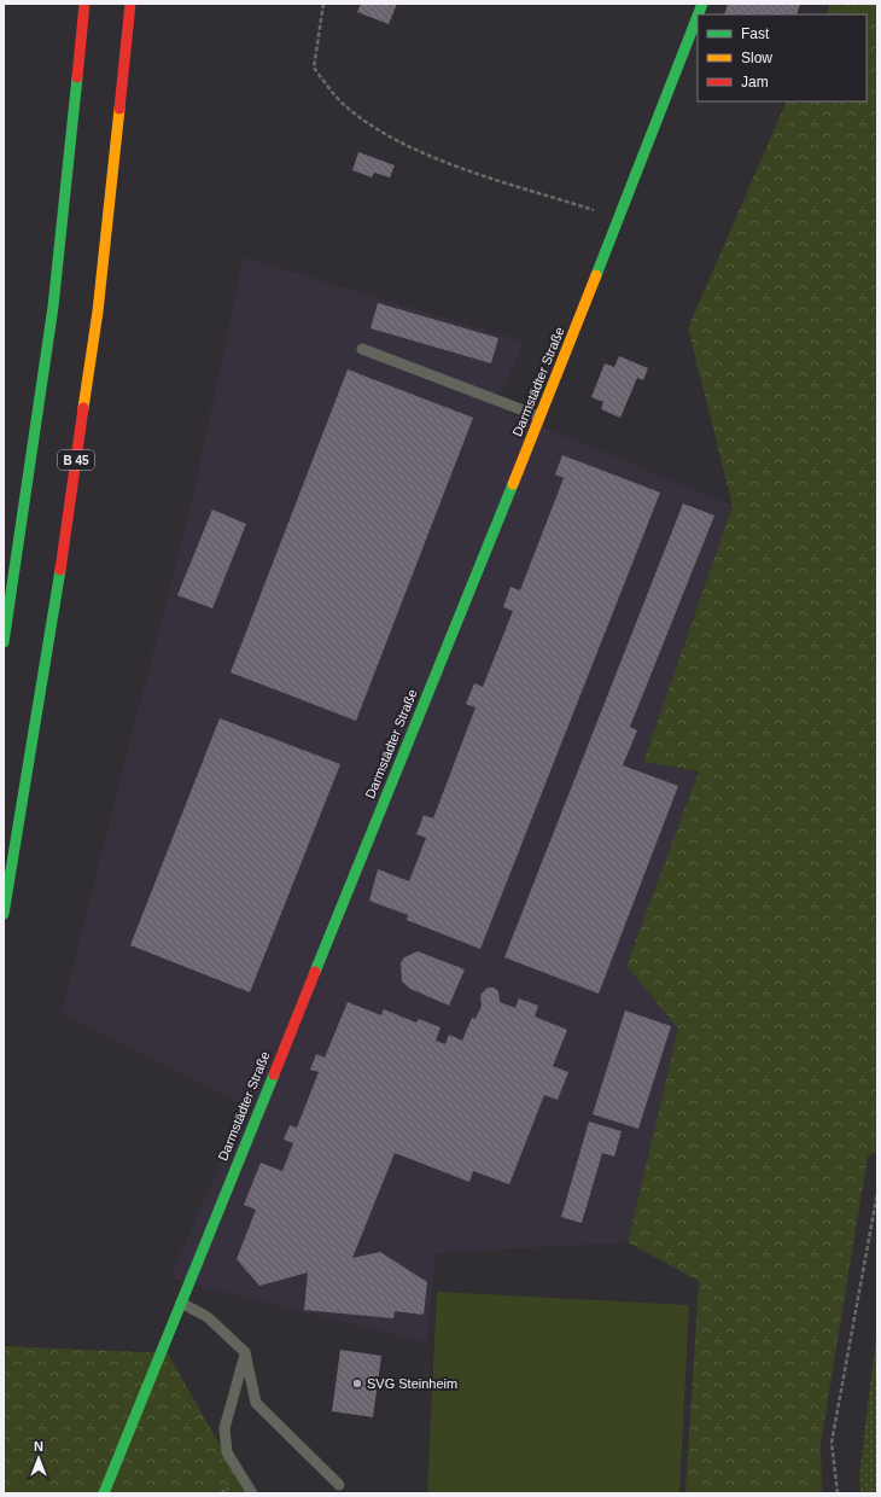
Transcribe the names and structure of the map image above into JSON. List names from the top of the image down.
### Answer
{
  "streets": {
    "main road": ["Darmstädter Straße", "B 45"]
  },
  "places": ["SVG Steinheim"],
  "legend": ["Fast", "Slow", "Jam"],
  "north": "top"
}
